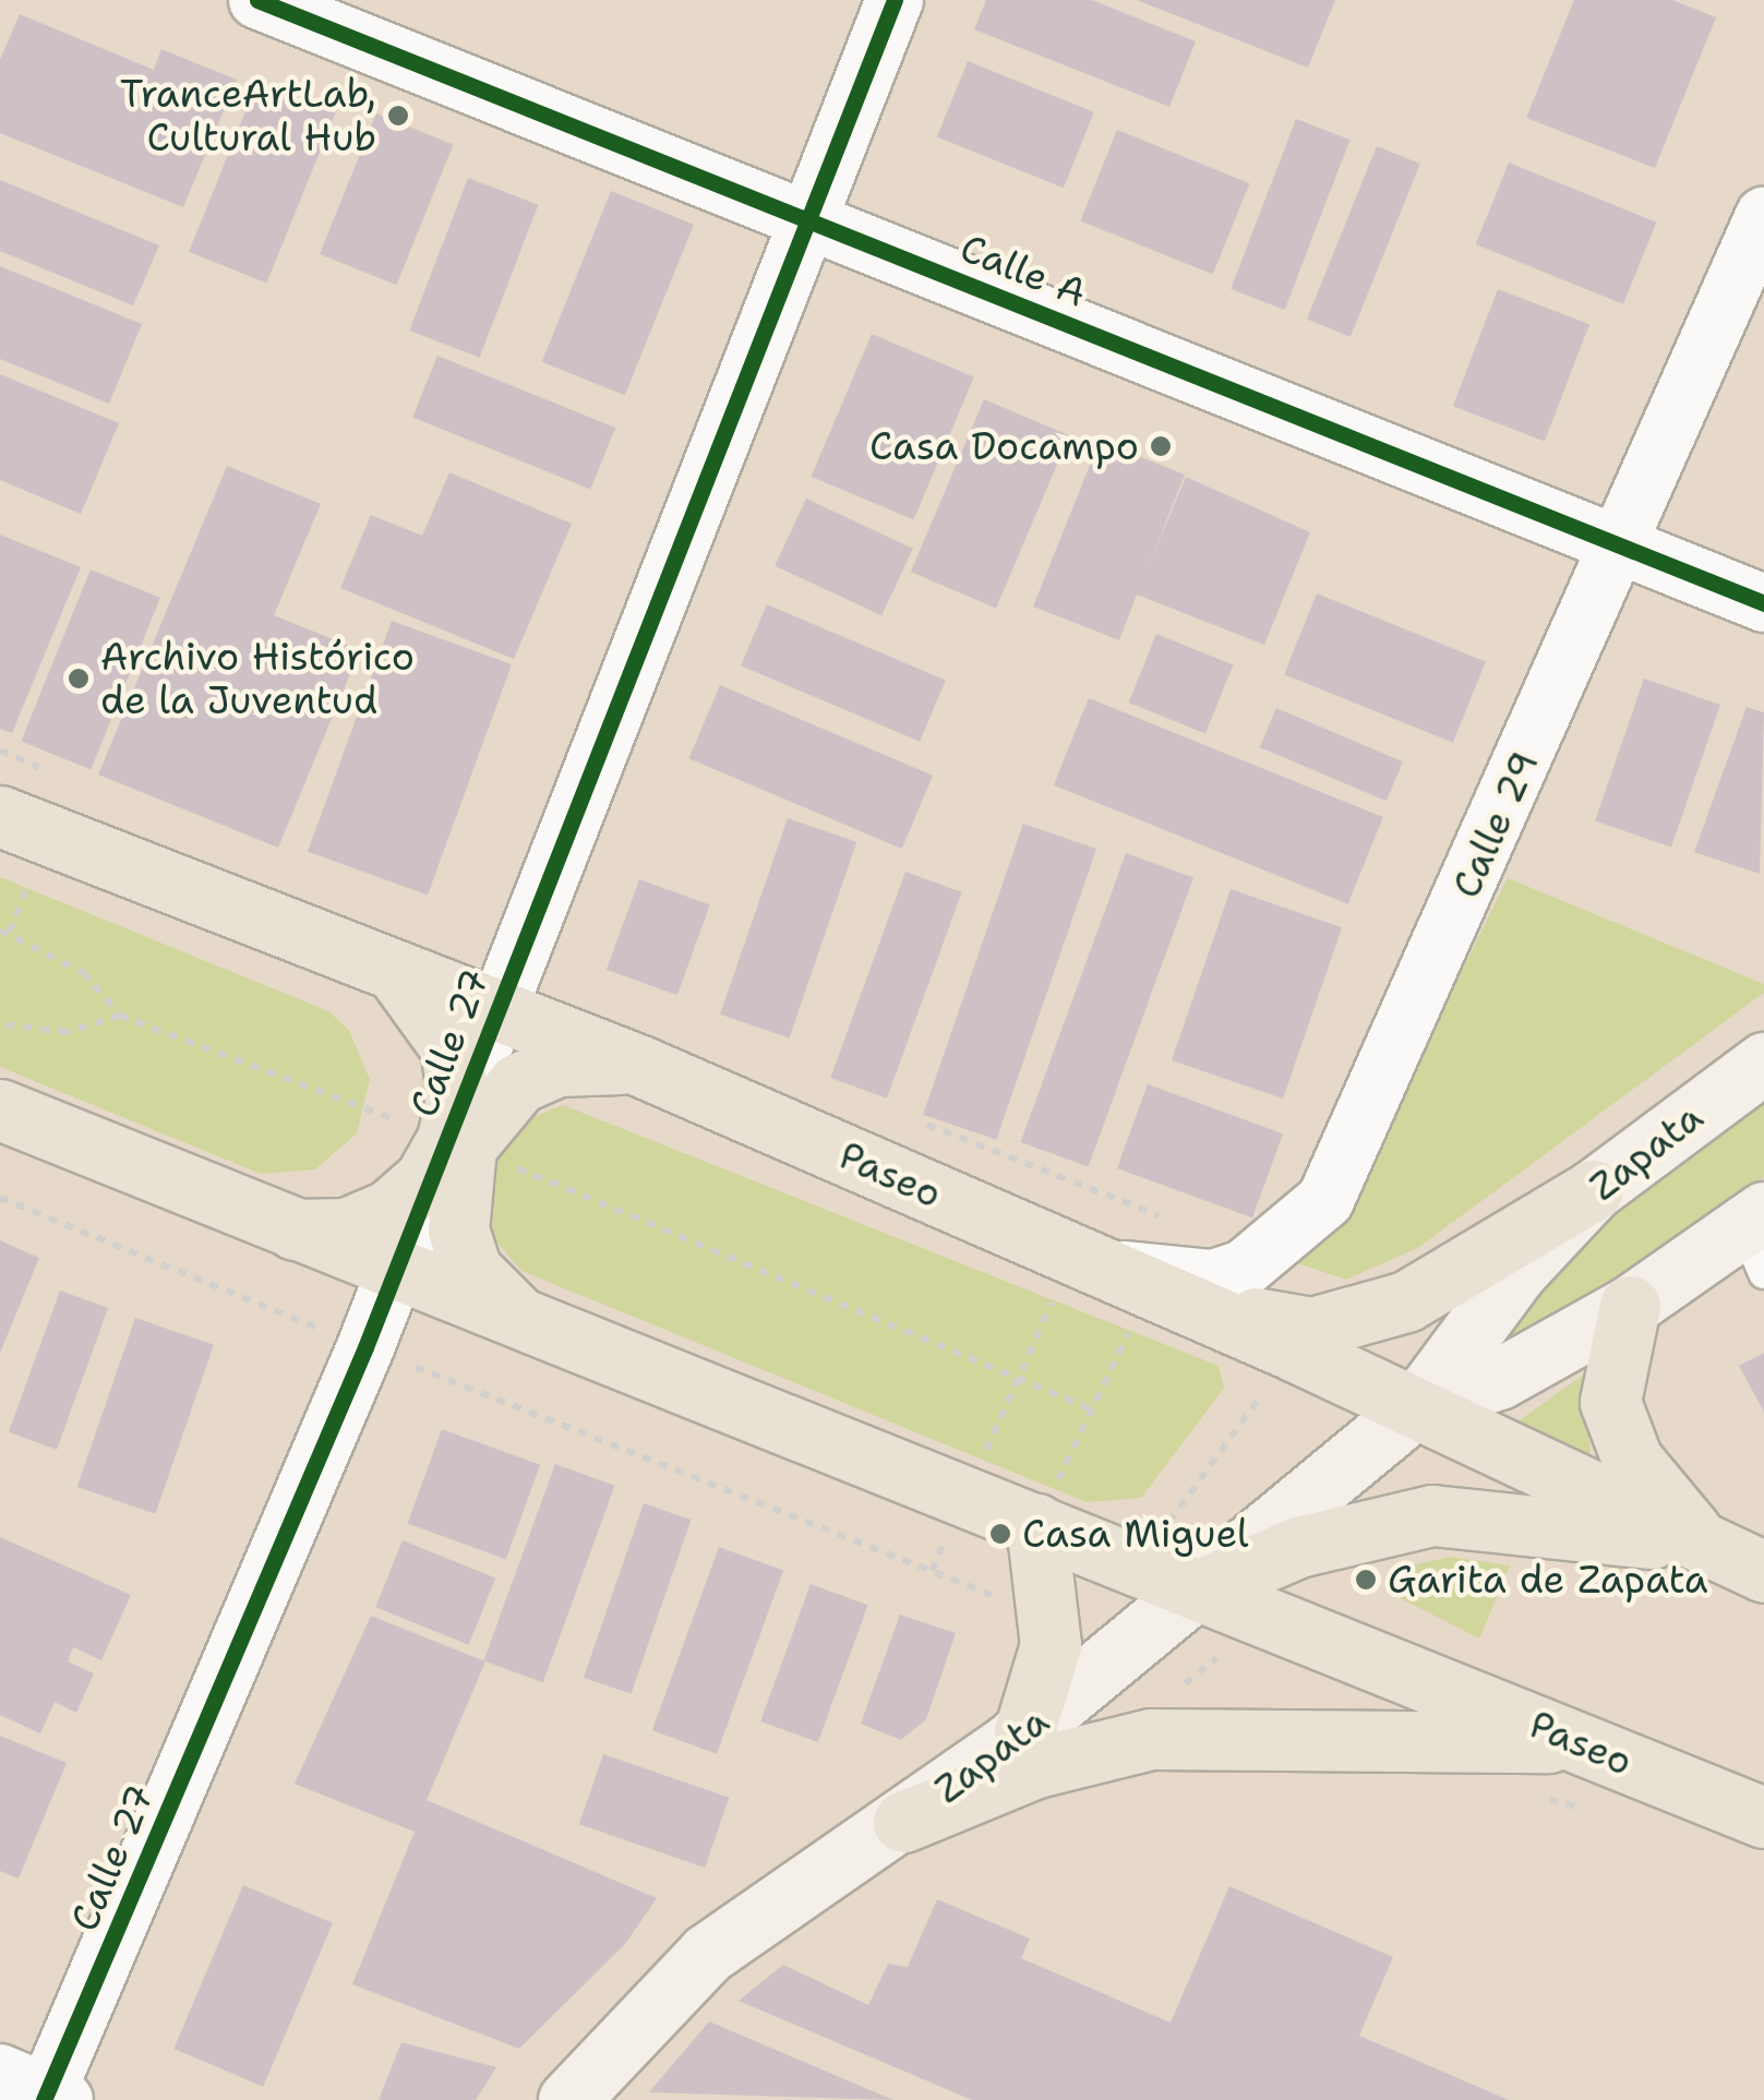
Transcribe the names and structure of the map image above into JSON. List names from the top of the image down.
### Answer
{
  "streets": {
    "main road": ["Zapata", "Paseo"],
    "street": ["Calle A", "Calle 29", "Calle 27"]
  },
  "crossings": [
    ["Calle A", "Calle 29"],
    ["Calle A", "Calle 27"],
    ["Calle 29", "Paseo"],
    ["Calle 27", "Paseo"],
    ["Zapata", "Paseo"]
  ],
  "places": [
    "TranceArtLab, Cultural Hub",
    "Casa Docampo",
    "Archivo Histórico de la Juventud",
    "Casa Miguel",
    "Garita de Zapata"
  ]
}
